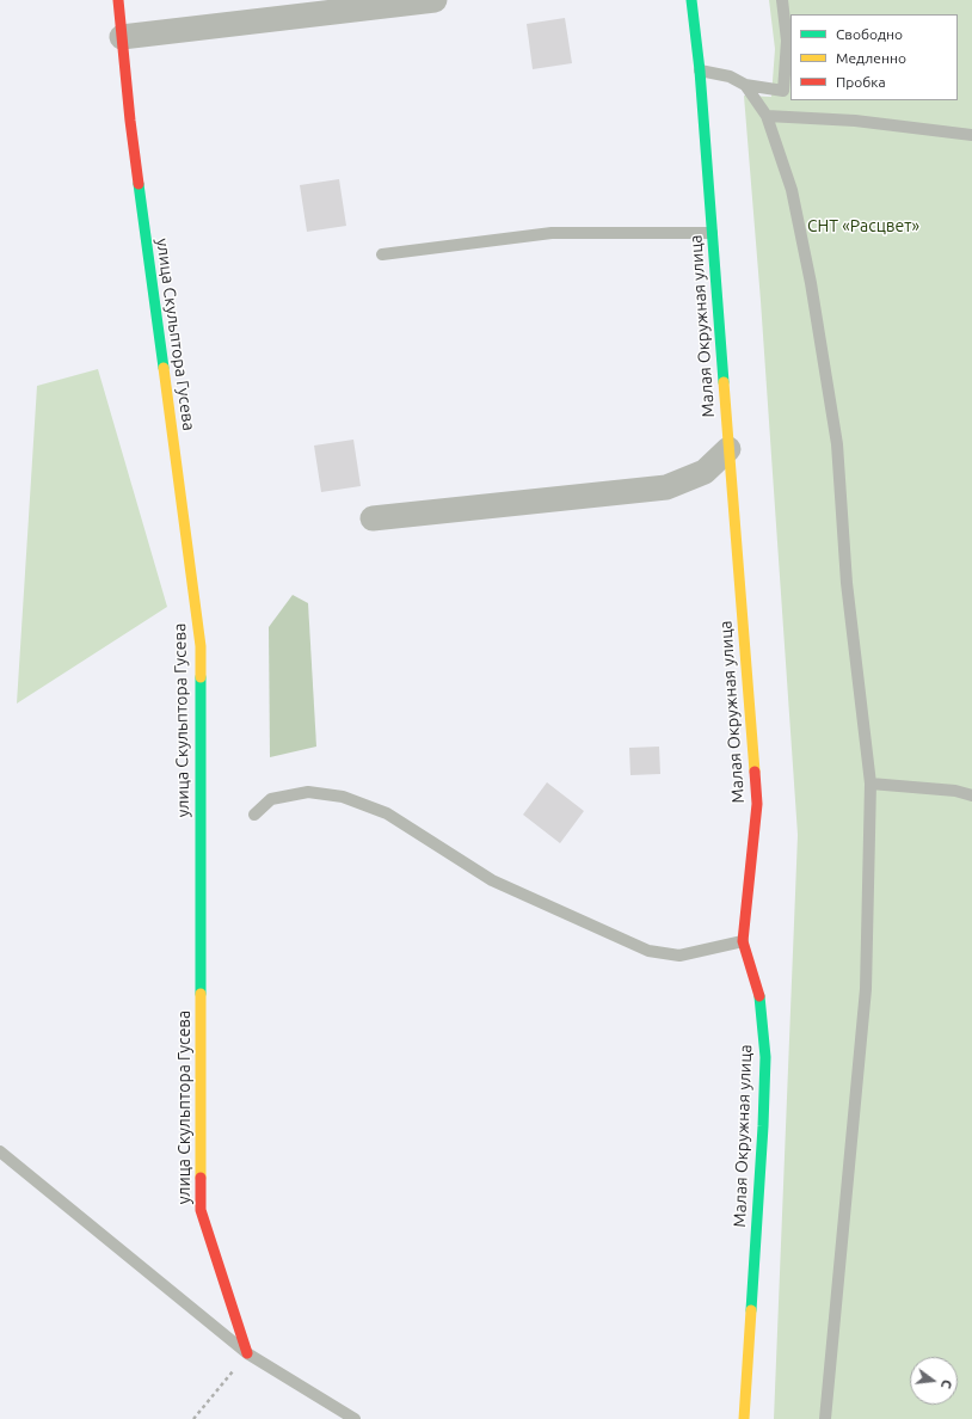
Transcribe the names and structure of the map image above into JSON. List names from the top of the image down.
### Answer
{
  "streets": {
    "street": ["Малая Окружная улица", "улица Скульптора Гусева"]
  },
  "parks": ["СНТ «Расцвет»"],
  "legend": ["Свободно", "Медленно", "Пробка"],
  "north": "right"
}
